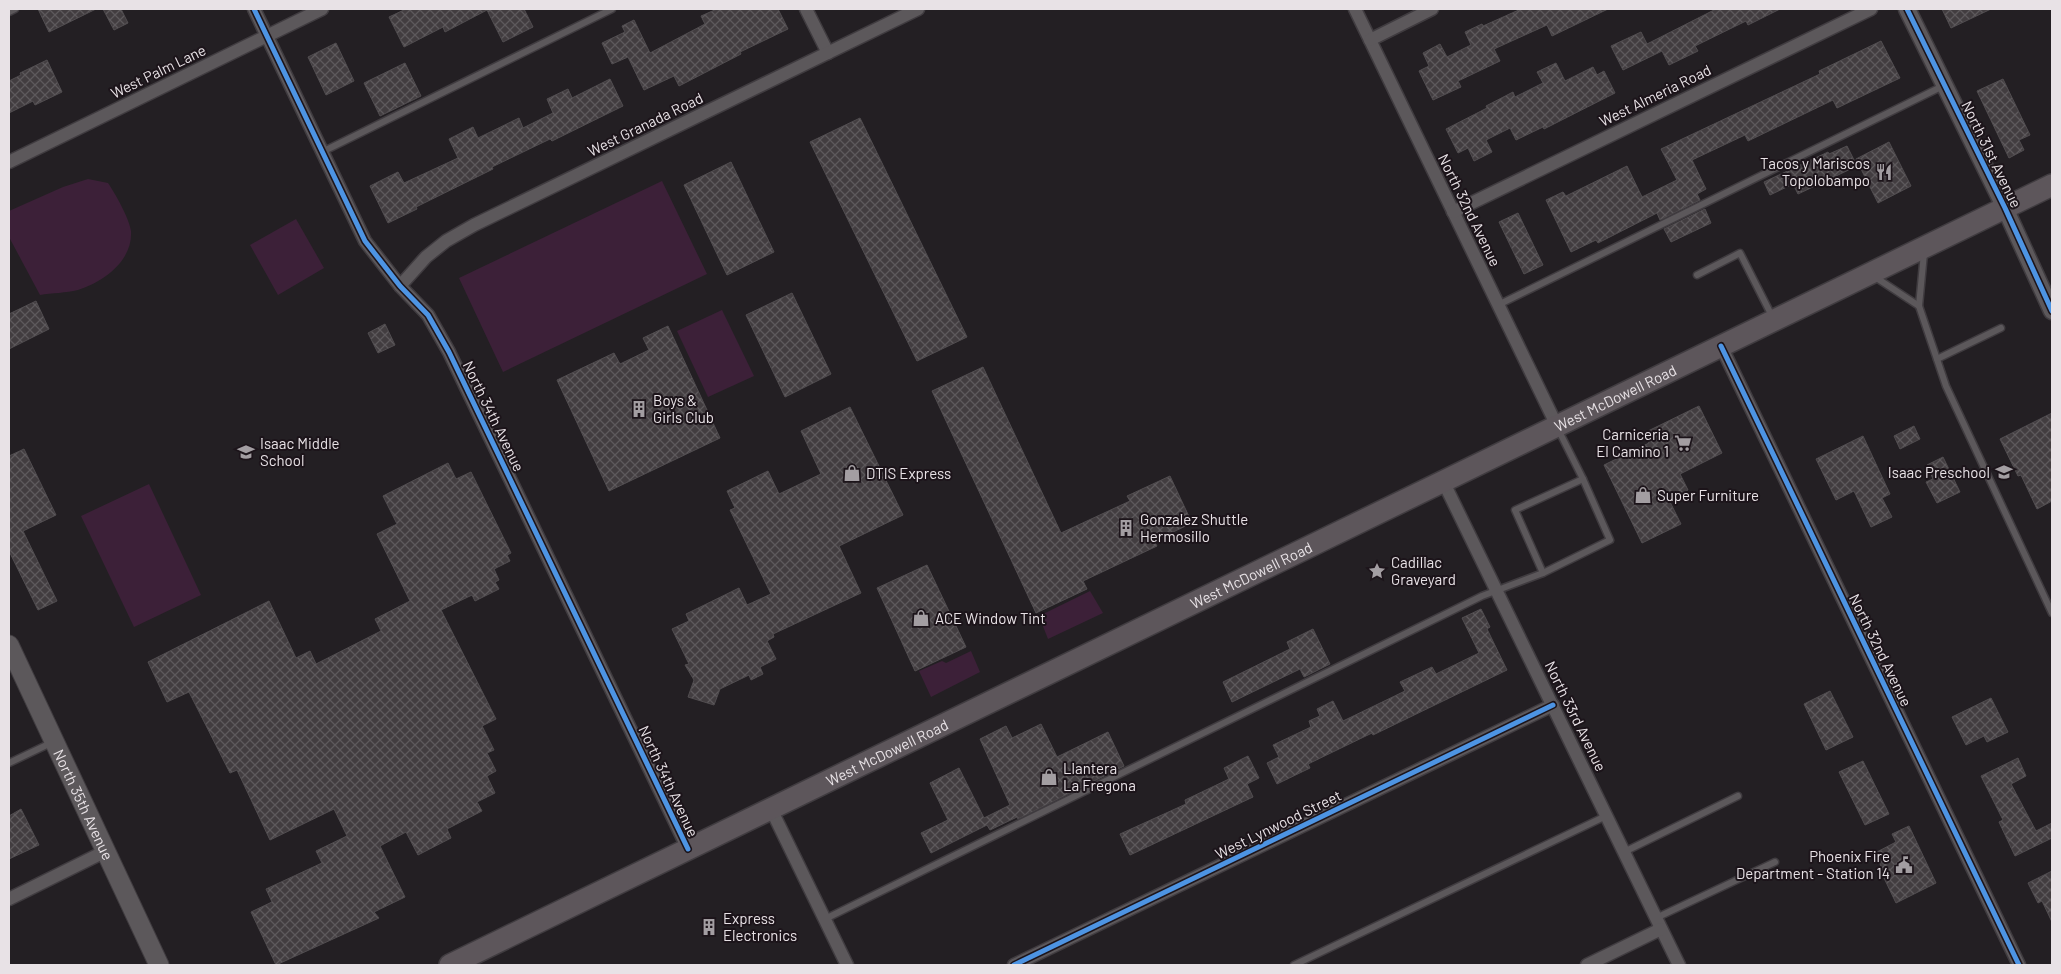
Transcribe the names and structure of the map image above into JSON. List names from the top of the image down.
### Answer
{
  "streets": {
    "main road": ["West McDowell Road", "North 35th Avenue"],
    "street": [
      "West Palm Lane",
      "West Almeria Road",
      "West Granada Road",
      "North 31st Avenue",
      "North 32nd Avenue",
      "North 34th Avenue",
      "North 33rd Avenue",
      "West Lynwood Street"
    ]
  },
  "crossings": [
    ["West Palm Lane", "North 34th Avenue"],
    ["West Almeria Road", "North 32nd Avenue"],
    ["West Granada Road", "North 34th Avenue"],
    ["North 31st Avenue", "West McDowell Road"],
    ["North 32nd Avenue", "West McDowell Road"],
    ["West McDowell Road", "North 34th Avenue"],
    ["West McDowell Road", "North 33rd Avenue"],
    ["North 33rd Avenue", "West Lynwood Street"]
  ],
  "places": {
    "restaurant": ["Tacos y Mariscos Topolobampo"],
    "building": ["Boys & Girls Club", "Gonzalez Shuttle Hermosillo", "Express Electronics"],
    "supermarket": ["Carniceria El Camino 1"],
    "school or university": ["Isaac Middle School", "Isaac Preschool"],
    "shop": [
      "DTIS Express",
      "Super Furniture",
      "ACE Window Tint",
      "Llantera La Fregona"
    ],
    "place": ["Cadillac Graveyard"],
    "public building": ["Phoenix Fire Department - Station 14"]
  }
}
